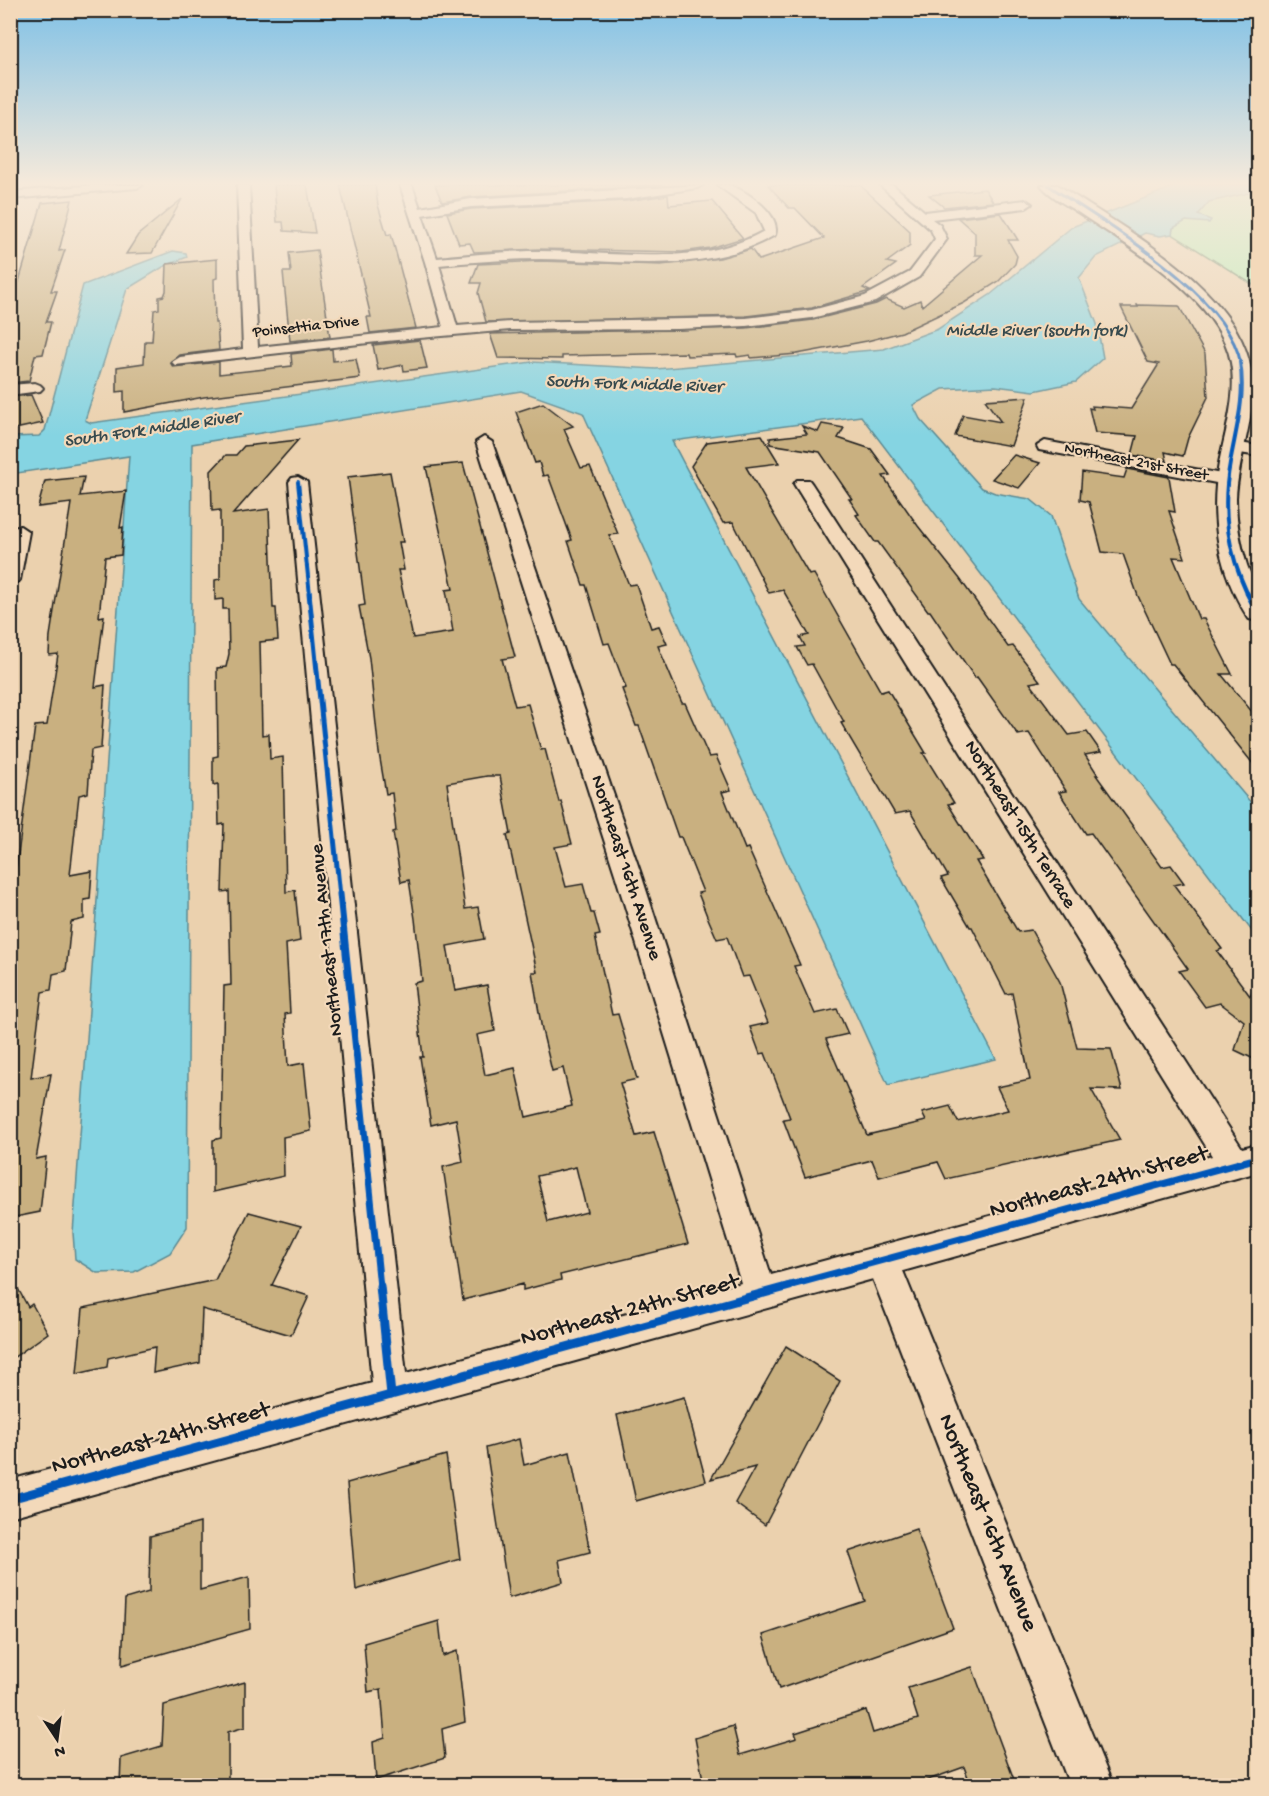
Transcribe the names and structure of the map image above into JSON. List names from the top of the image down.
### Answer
{
  "streets": {
    "street": [
      "Poinsettia Drive",
      "Northeast 21st Street",
      "Northeast 15th Terrace",
      "Northeast 16th Avenue",
      "Northeast 17th Avenue",
      "Northeast 24th Street"
    ]
  },
  "crossings": [
    ["Northeast 15th Terrace", "Northeast 24th Street"],
    ["Northeast 16th Avenue", "Northeast 24th Street"],
    ["Northeast 17th Avenue", "Northeast 24th Street"]
  ],
  "water": ["Middle River (south fork)", "South Fork Middle River"],
  "north": "bottom"
}
